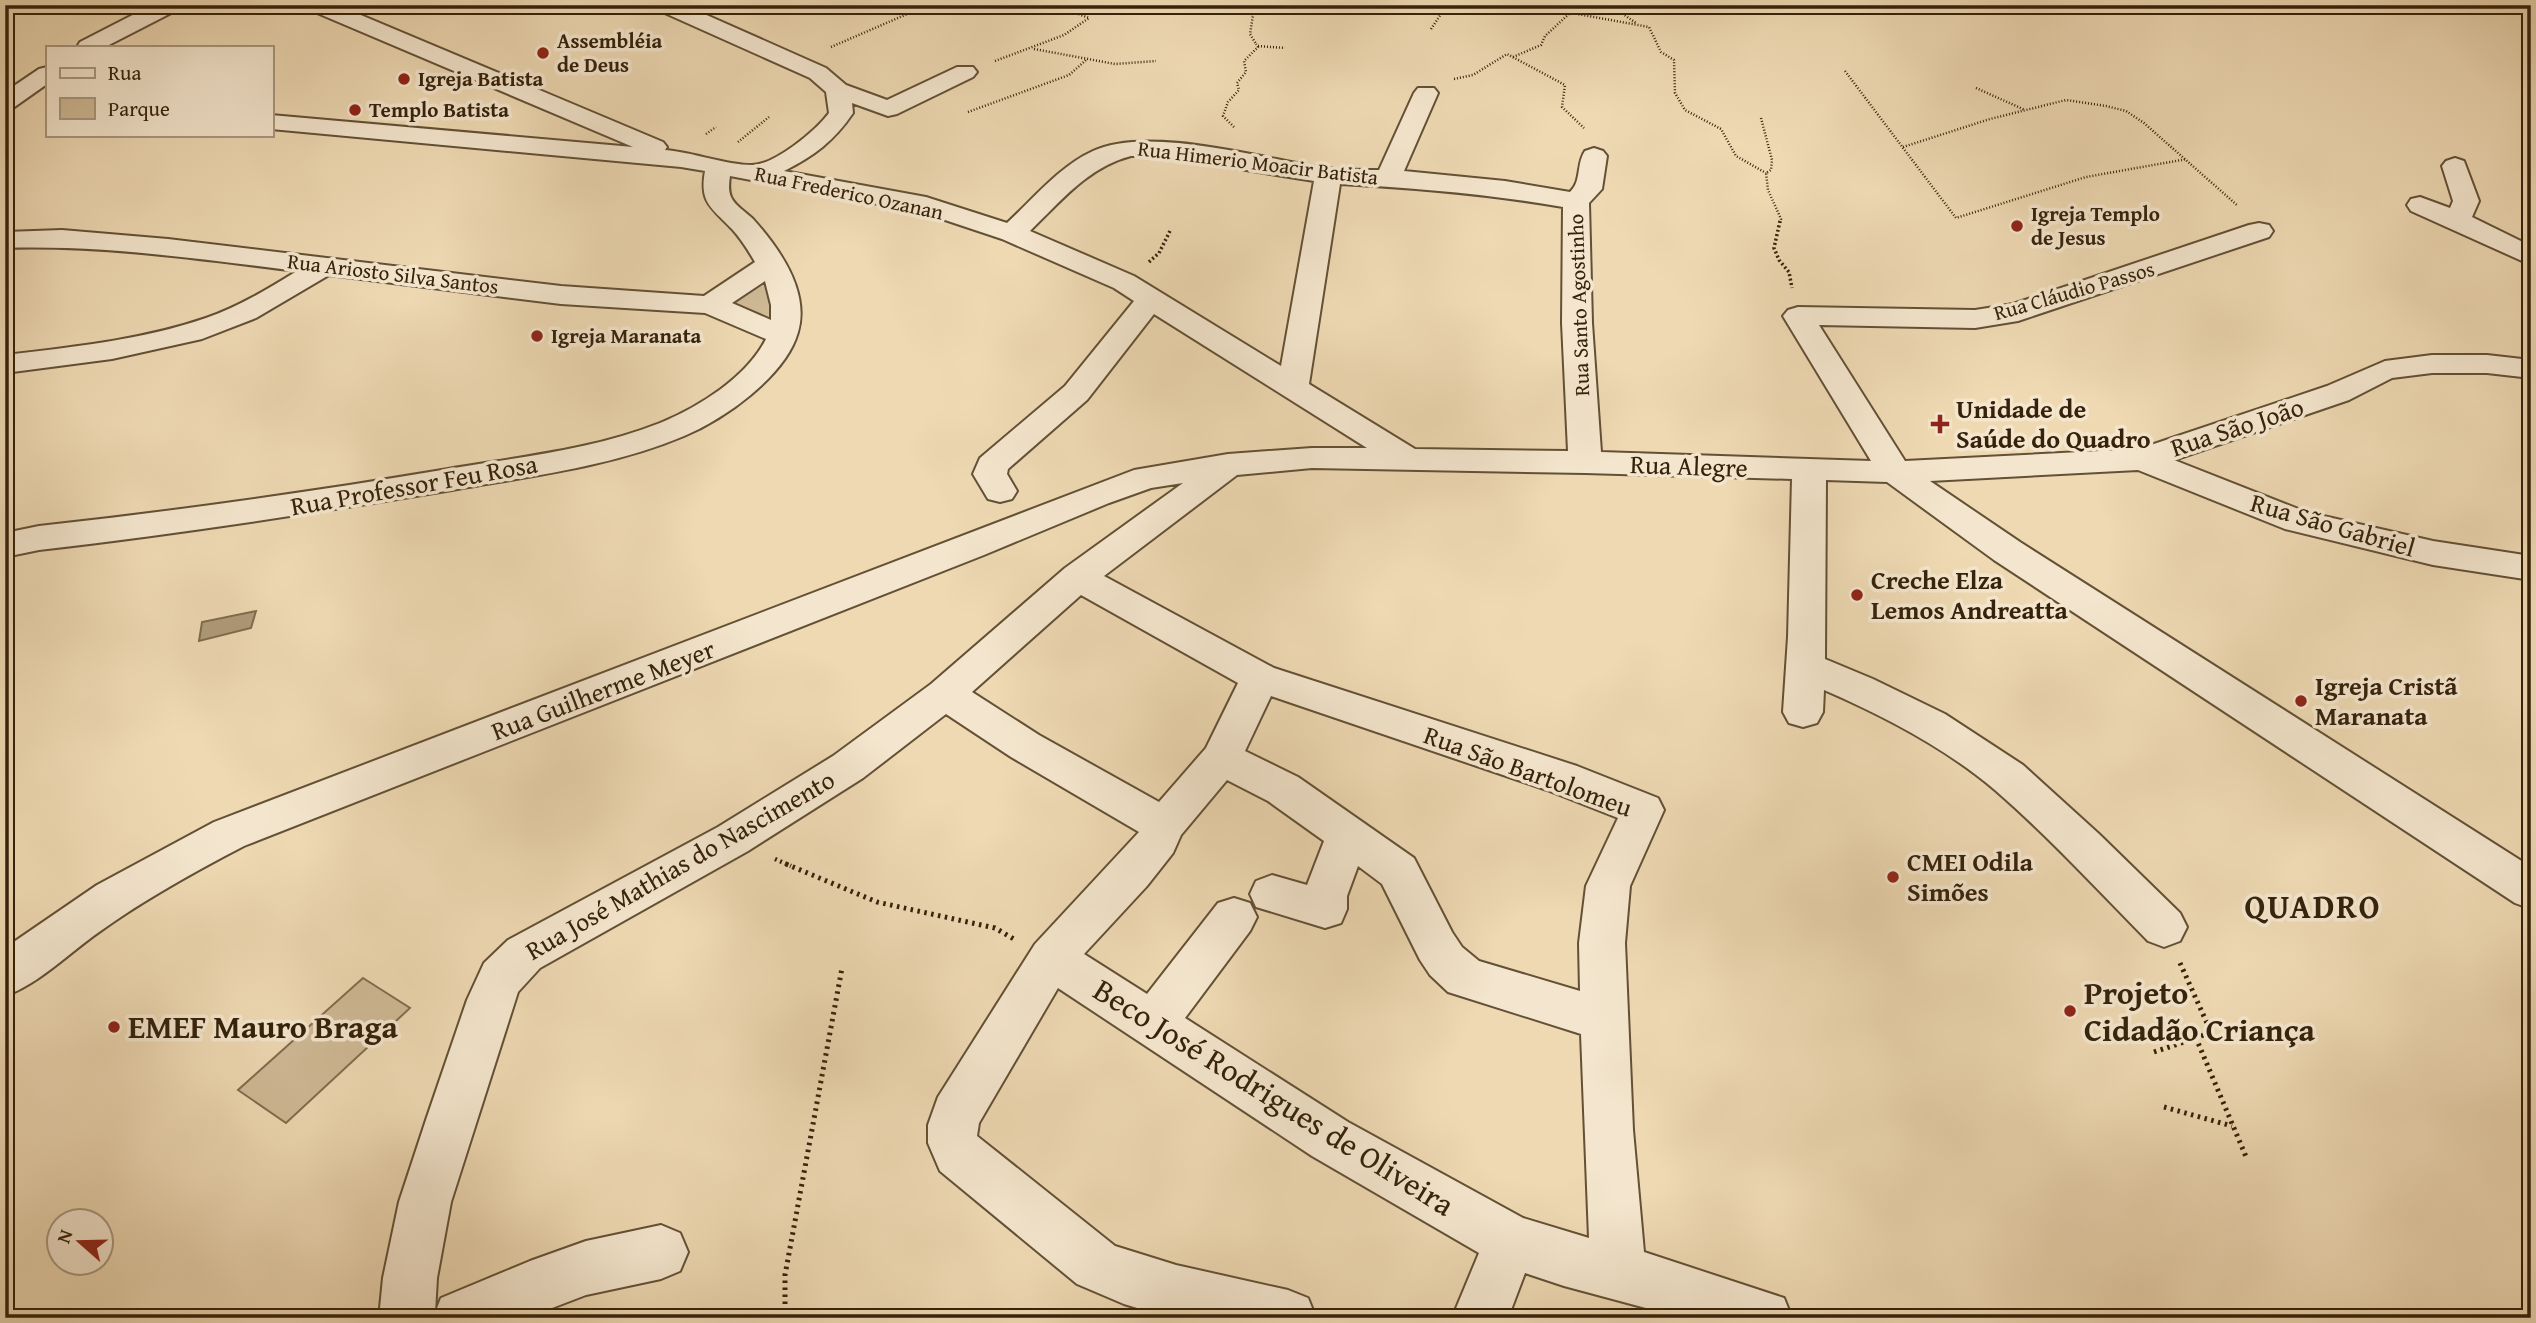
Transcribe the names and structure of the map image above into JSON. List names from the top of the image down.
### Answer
{
  "streets": {
    "street": [
      "Rua Himerio Moacir Batista",
      "Rua Frederico Ozanan",
      "Rua Ariosto Silva Santos",
      "Rua Cláudio Passos",
      "Rua Santo Agostinho",
      "Rua São João",
      "Rua Alegre",
      "Rua Professor Feu Rosa",
      "Rua São Gabriel",
      "Rua Guilherme Meyer",
      "Rua São Bartolomeu",
      "Rua José Mathias do Nascimento",
      "Beco José Rodrigues de Oliveira"
    ]
  },
  "crossings": [
    ["Rua Himerio Moacir Batista", "Rua Frederico Ozanan"],
    ["Rua Himerio Moacir Batista", "Rua Santo Agostinho"],
    ["Rua Frederico Ozanan", "Rua Alegre"],
    ["Rua Frederico Ozanan", "Rua Professor Feu Rosa"],
    ["Rua Santo Agostinho", "Rua Alegre"],
    ["Rua São João", "Rua Alegre"],
    ["Rua São João", "Rua São Gabriel"],
    ["Rua Guilherme Meyer", "Rua José Mathias do Nascimento"],
    ["Rua São Bartolomeu", "Rua José Mathias do Nascimento"],
    ["Rua São Bartolomeu", "Beco José Rodrigues de Oliveira"]
  ],
  "districts": ["QUADRO"],
  "places": {
    "other": [
      "Assembléia de Deus",
      "Igreja Batista",
      "Templo Batista",
      "Igreja Templo de Jesus",
      "Igreja Maranata",
      "Creche Elza Lemos Andreatta",
      "Igreja Cristã Maranata",
      "CMEI Odila Simões",
      "Projeto Cidadão Criança",
      "EMEF Mauro Braga"
    ],
    "health": ["Unidade de Saúde do Quadro"]
  },
  "legend": ["Rua", "Parque"],
  "north": "left"
}
